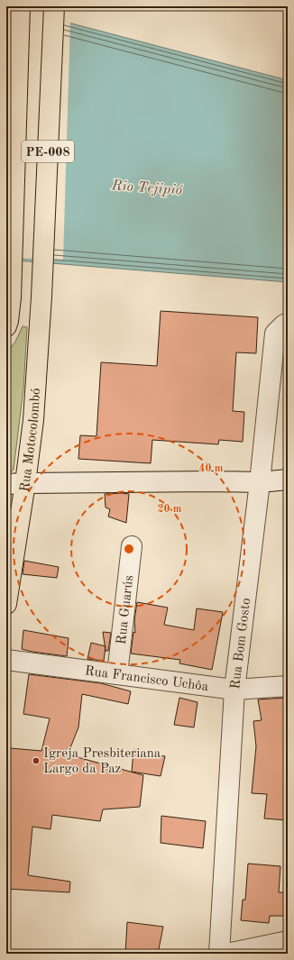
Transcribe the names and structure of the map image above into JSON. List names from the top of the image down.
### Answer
{
  "streets": {
    "highway": ["PE-008", "Rua Motocolombó"],
    "street": ["Rua Guarús", "Rua Bom Gosto", "Rua Francisco Uchôa"]
  },
  "crossings": [
    ["Rua Guarús", "Rua Francisco Uchôa"],
    ["Rua Bom Gosto", "Rua Francisco Uchôa"]
  ],
  "water": ["Rio Tejipió"],
  "places": ["Igreja Presbiteriana Largo da Paz"],
  "rings": ["40 m", "20 m"]
}
